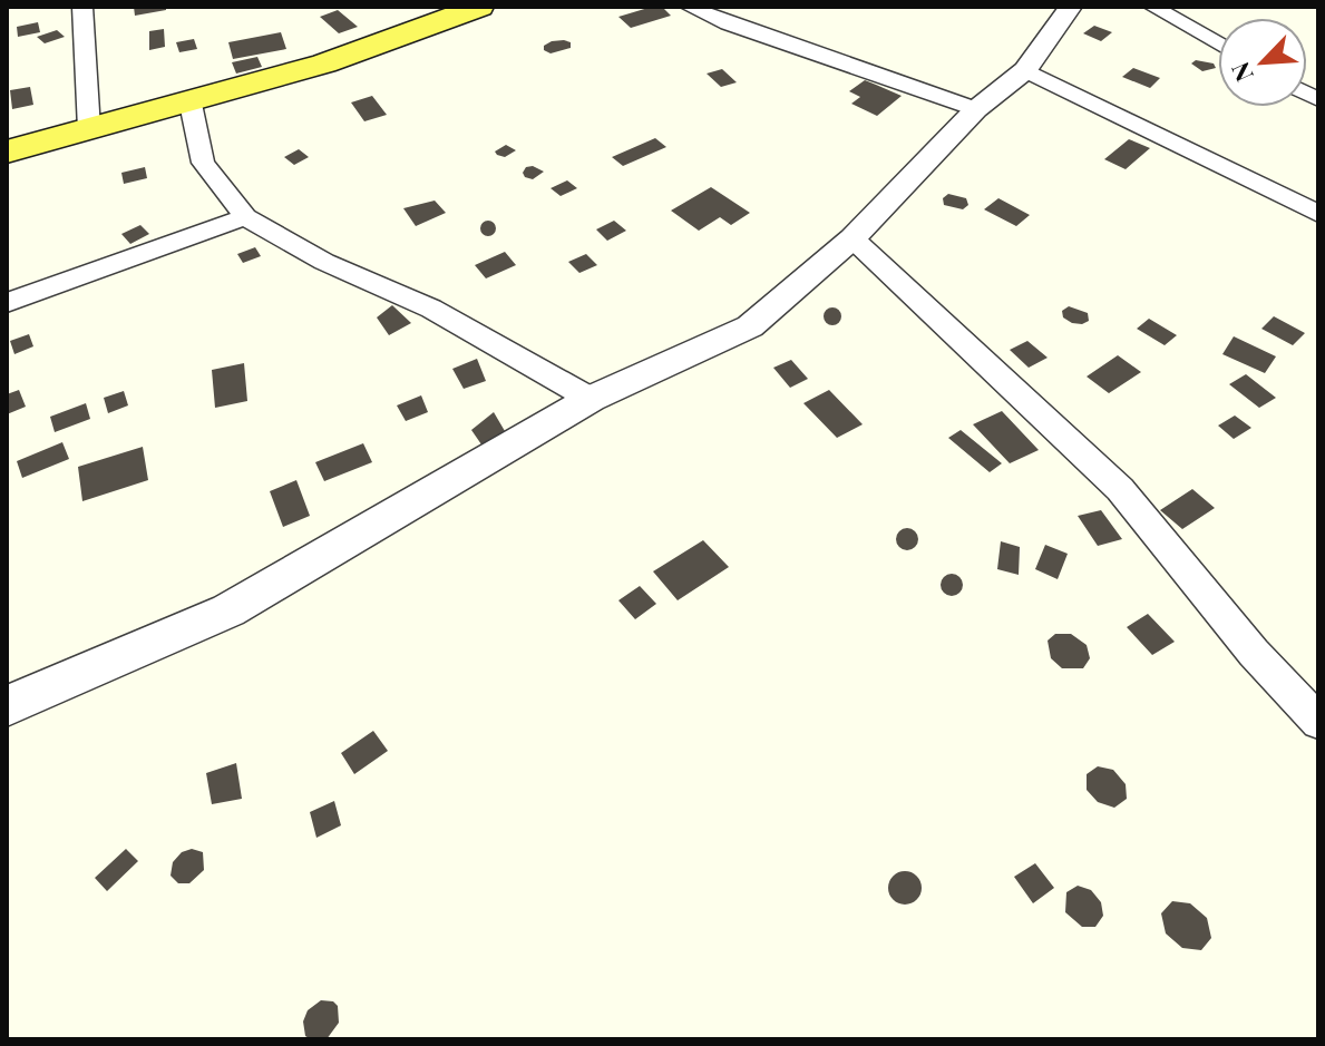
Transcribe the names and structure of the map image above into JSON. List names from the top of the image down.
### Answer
{
  "north": "bottom left"
}
